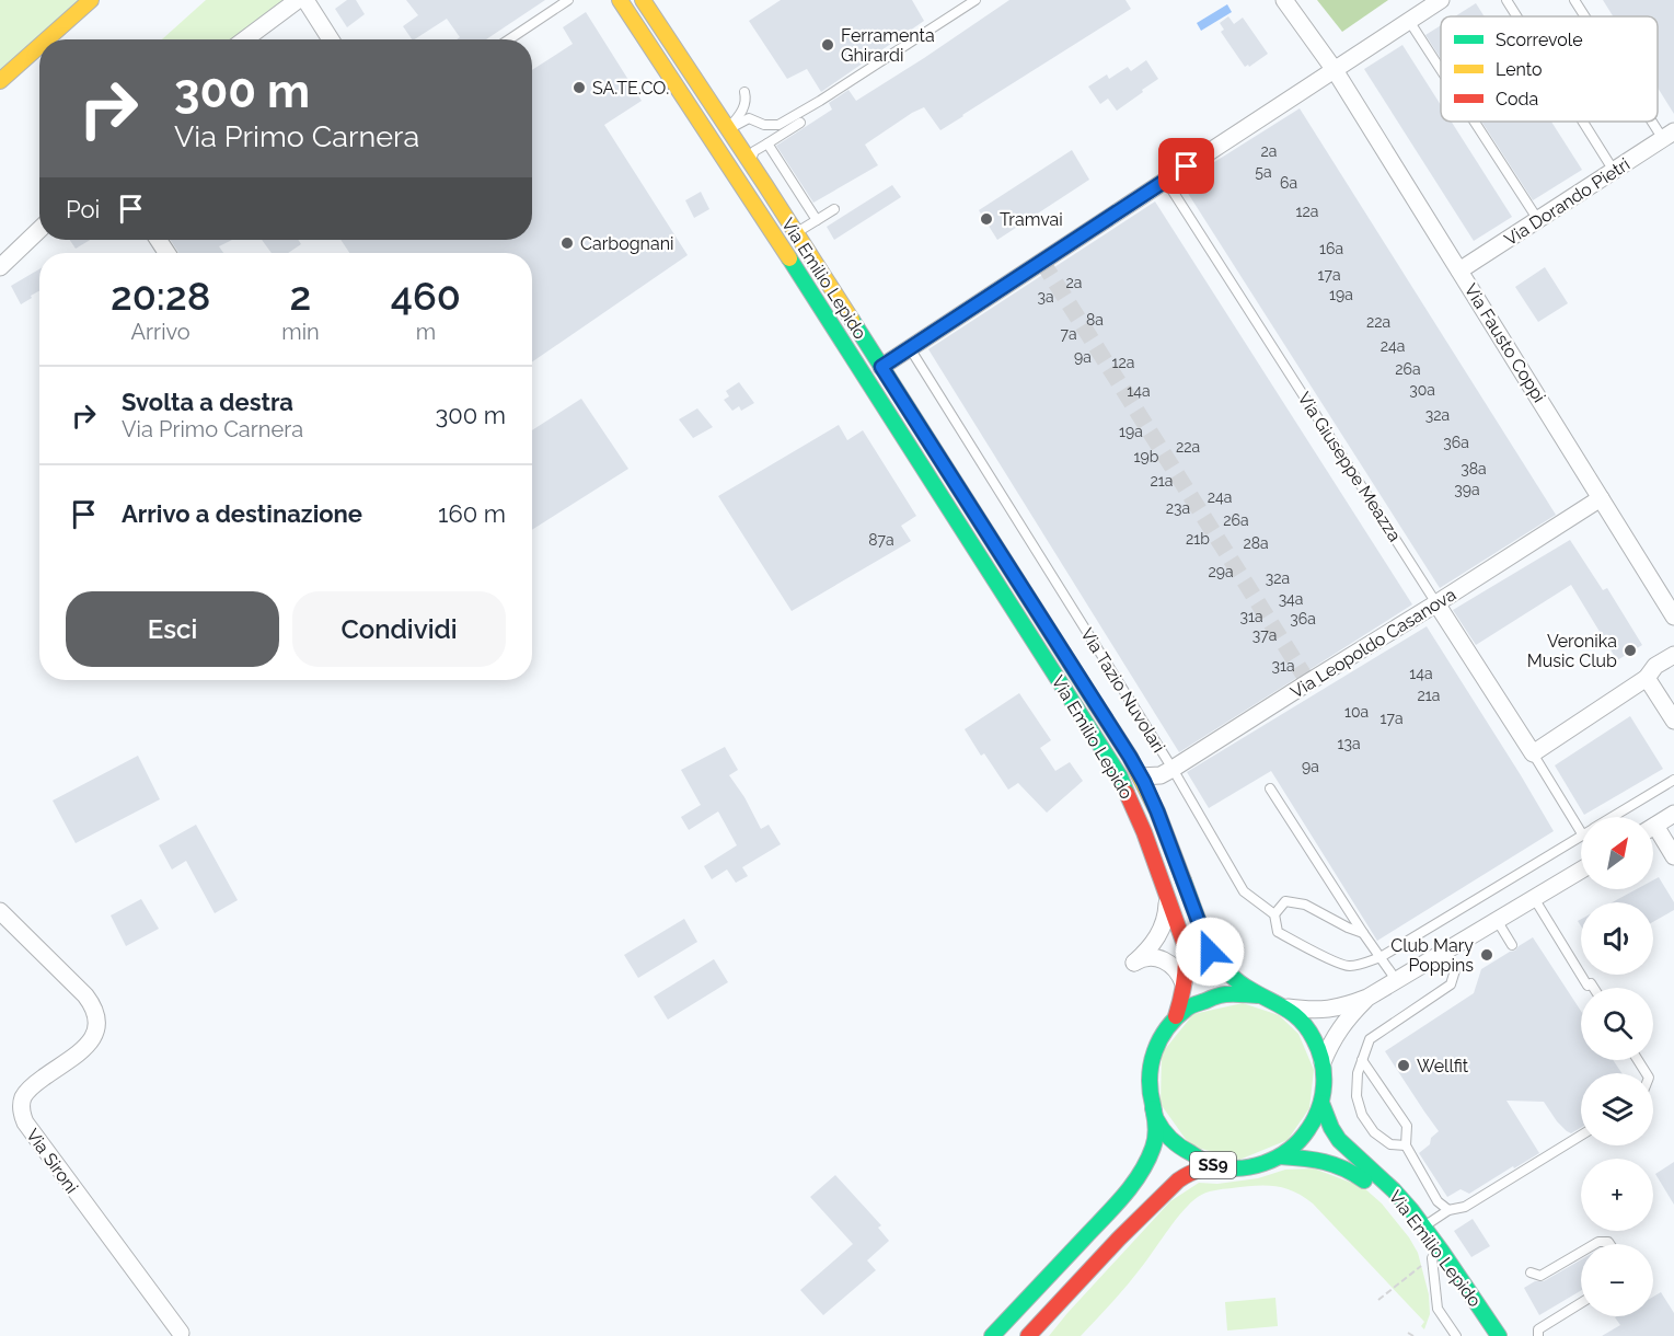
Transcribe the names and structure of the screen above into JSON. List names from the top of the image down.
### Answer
{
  "streets": {
    "main road": ["Via Emilio Lepido", "SS9"],
    "street": [
      "Via Dorando Pietri",
      "Via Fausto Coppi",
      "Via Giuseppe Meazza",
      "Via Leopoldo Casanova",
      "Via Sironi"
    ],
    "lane": ["Via Tazio Nuvolari"]
  },
  "crossings": [
    ["Via Dorando Pietri", "Via Fausto Coppi"],
    ["Via Emilio Lepido", "Via Leopoldo Casanova"],
    ["Via Emilio Lepido", "SS9"],
    ["Via Fausto Coppi", "Via Leopoldo Casanova"],
    ["Via Giuseppe Meazza", "Via Leopoldo Casanova"],
    ["Via Leopoldo Casanova", "Via Tazio Nuvolari"]
  ],
  "places": [
    "Ferramenta Ghirardi",
    "SA.TE.CO.",
    "Tramvai",
    "Carbognani",
    "Veronika Music Club",
    "Club Mary Poppins",
    "Wellfit"
  ],
  "house_numbers": [
    "2a",
    "5a",
    "6a",
    "12a",
    "16a",
    "17a",
    "2a",
    "19a",
    "3a",
    "8a",
    "22a",
    "7a",
    "24a",
    "9a",
    "12a",
    "26a",
    "30a",
    "14a",
    "32a",
    "19a",
    "36a",
    "22a",
    "19b",
    "38a",
    "21a",
    "39a",
    "24a",
    "23a",
    "26a",
    "21b",
    "87a",
    "28a",
    "29a",
    "32a",
    "34a",
    "31a",
    "36a",
    "37a",
    "31a",
    "14a",
    "21a",
    "10a",
    "17a",
    "13a",
    "9a"
  ],
  "legend": ["Scorrevole", "Lento", "Coda"],
  "north": "top right",
  "page": {
    "turn": ["300 m", "Via Primo Carnera"],
    "then": "Poi",
    "eta": [
      "20:28",
      "Arrivo",
      "2",
      "min",
      "460",
      "m"
    ],
    "list": [
      {
        "name": "Svolta a destra",
        "note": "Via Primo Carnera",
        "value": "300 m"
      },
      {
        "name": "Arrivo a destinazione",
        "value": "160 m"
      }
    ],
    "buttons": ["Esci", "Condividi"],
    "map_buttons": ["+", "−"]
  }
}
